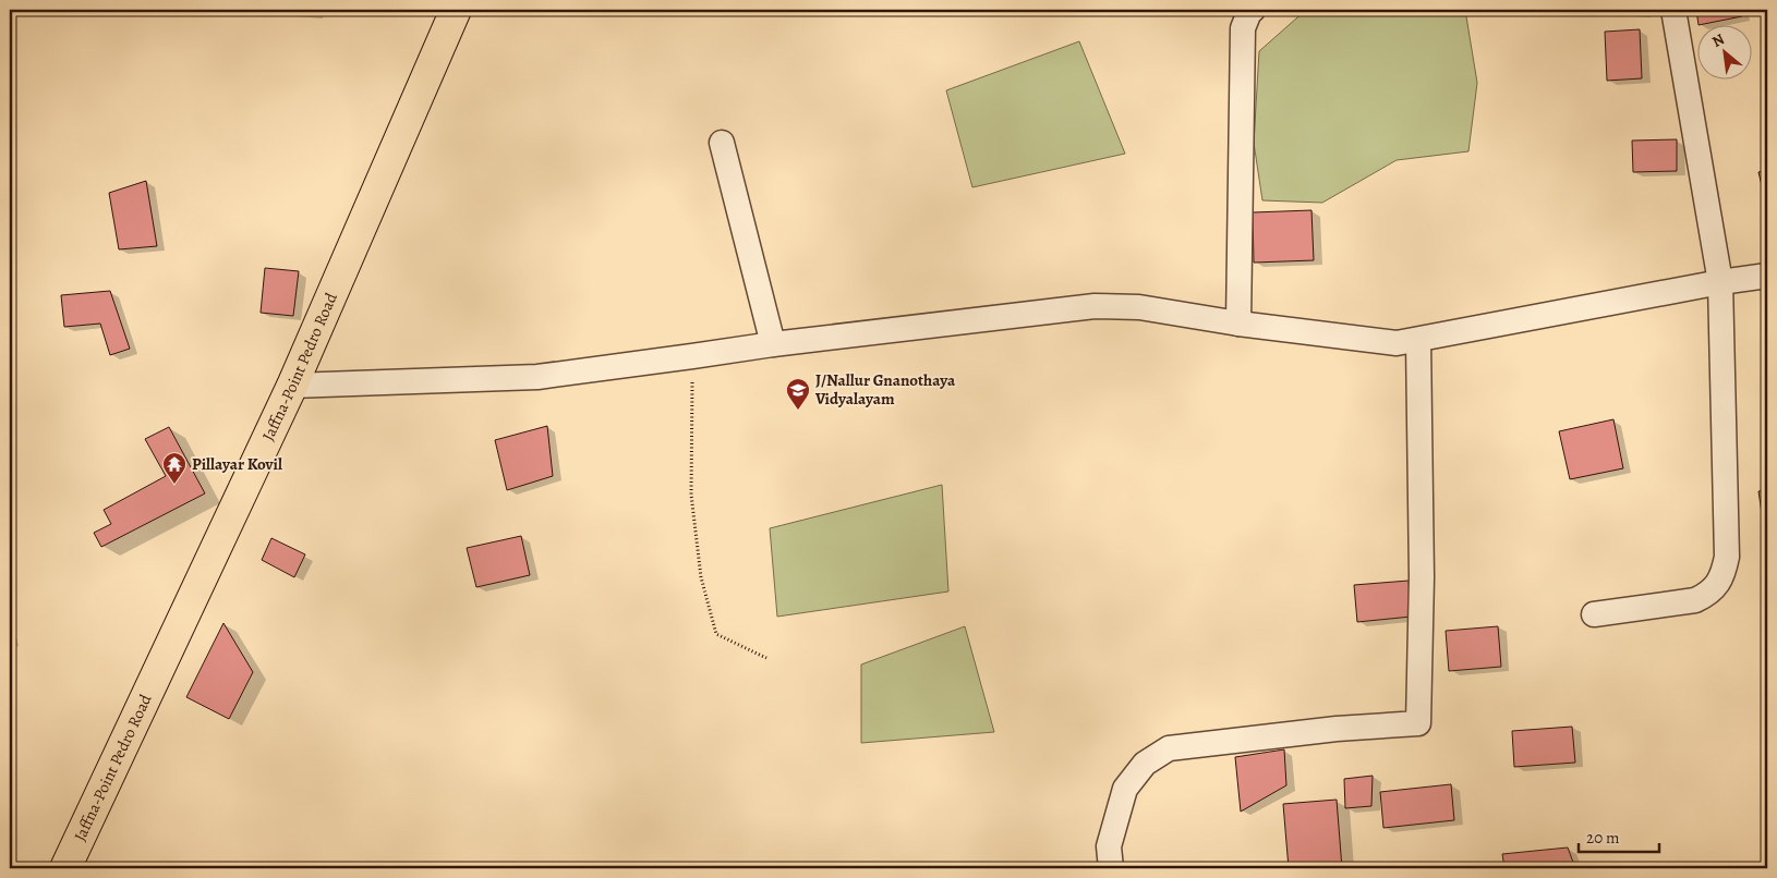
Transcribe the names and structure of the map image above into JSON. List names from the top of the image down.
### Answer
{
  "streets": {
    "main road": ["Jaffna-Point Pedro Road"]
  },
  "places": {
    "school or university": ["J/Nallur Gnanothaya Vidyalayam"],
    "temple": ["Pillayar Kovil"]
  },
  "scale_bar": "20 m",
  "north": "top left"
}
